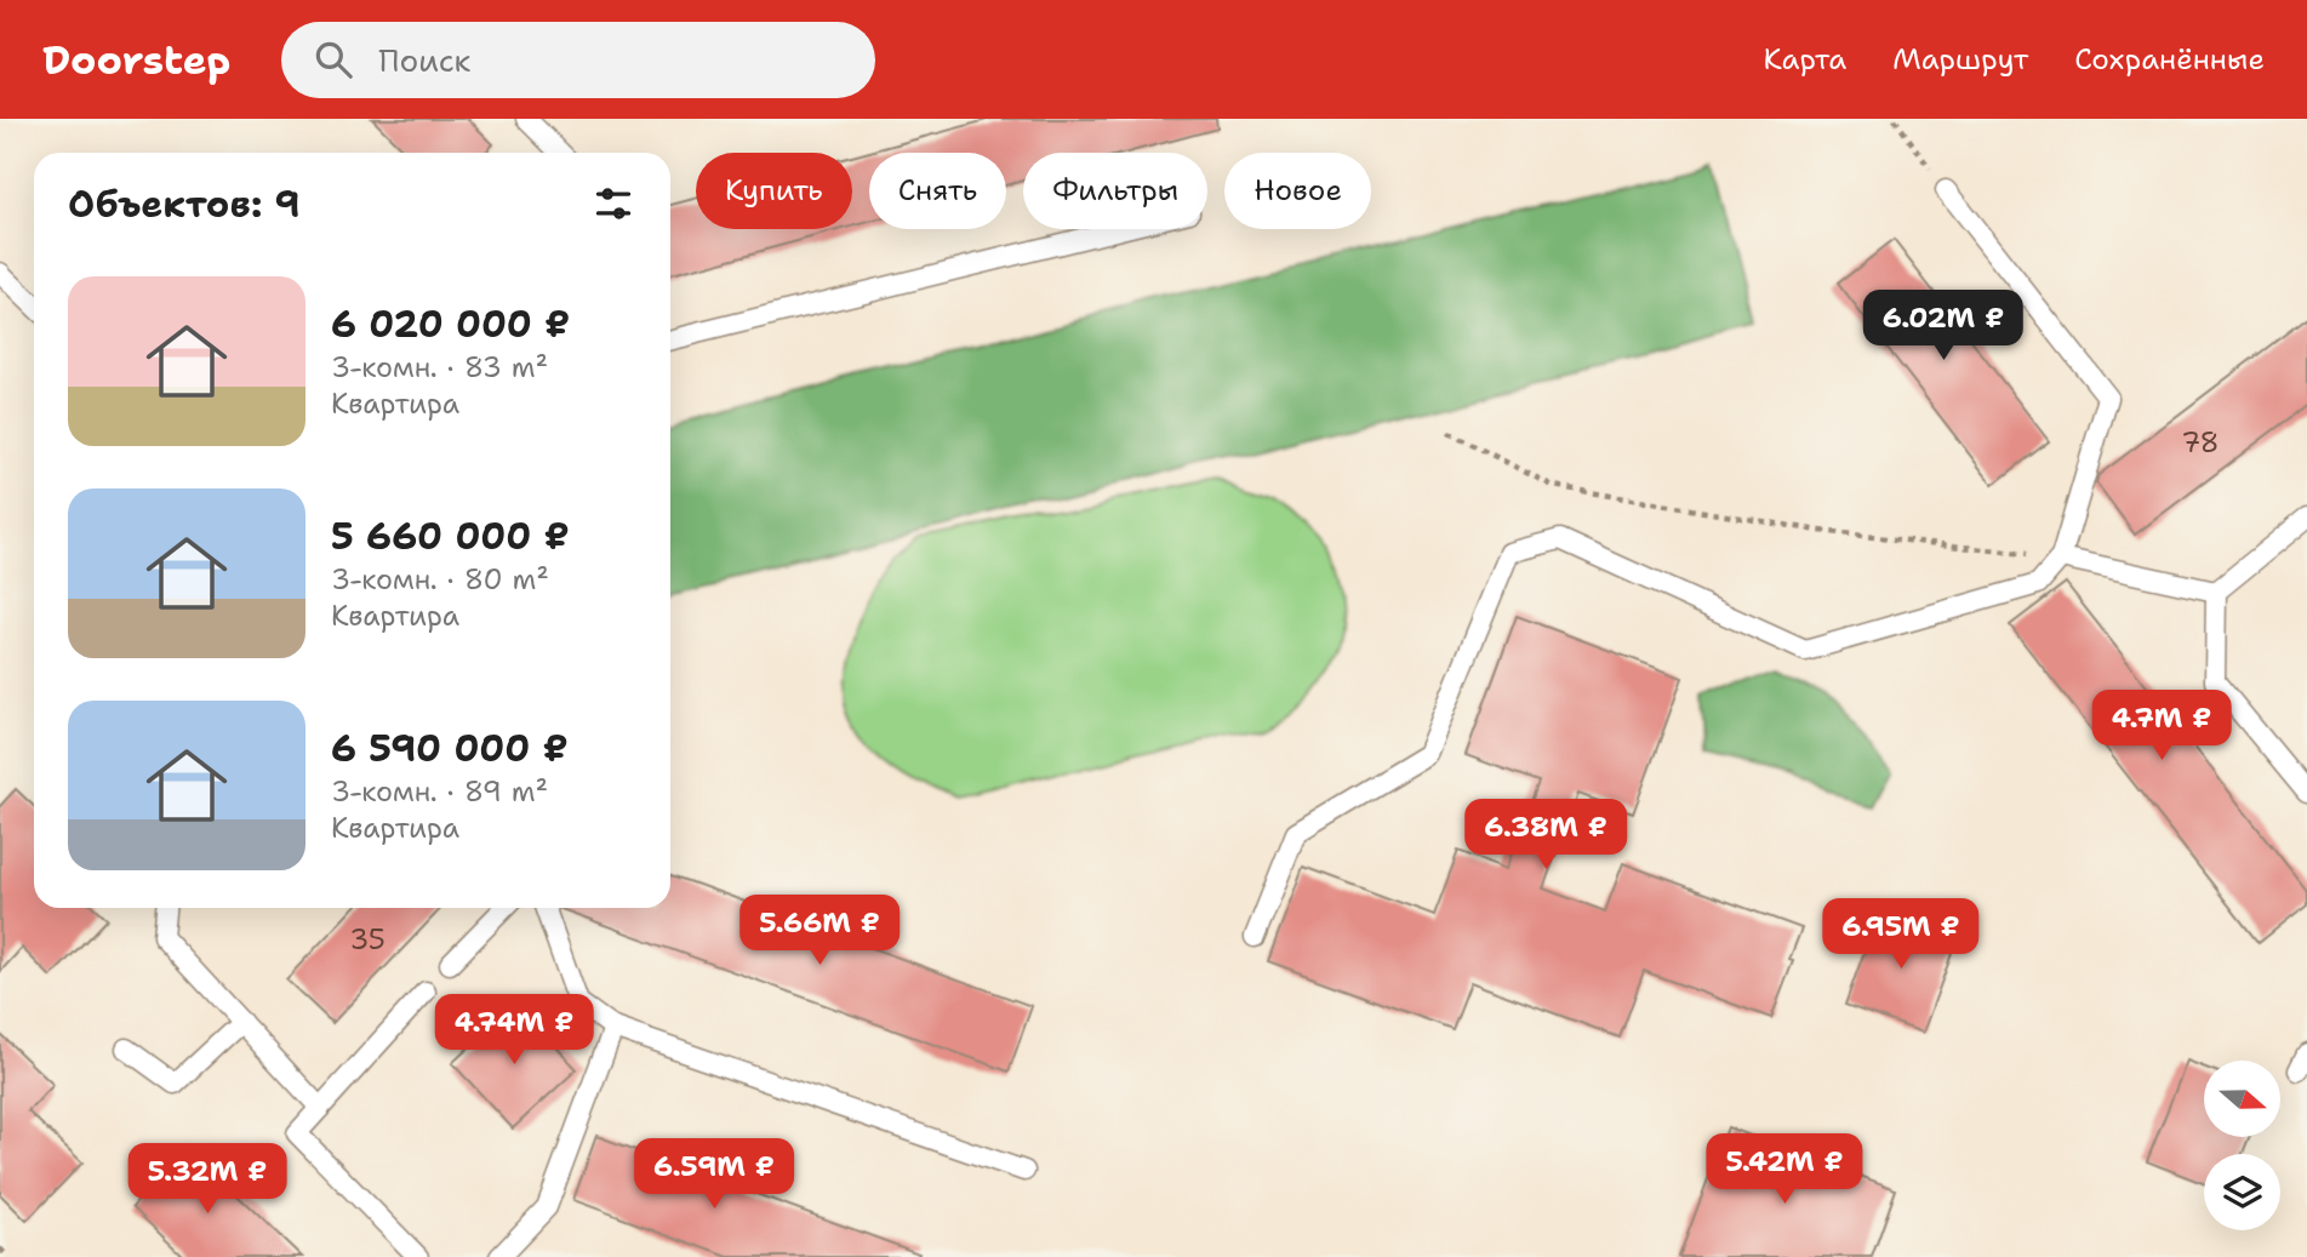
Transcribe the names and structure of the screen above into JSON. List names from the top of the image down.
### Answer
{
  "house_numbers": ["78", "35"],
  "north": "right",
  "page": {
    "header": "Doorstep",
    "search": "Поиск",
    "nav": ["Карта", "Маршрут", "Сохранённые"],
    "chip": [
      "Купить",
      "Снять",
      "Фильтры",
      "Новое"
    ],
    "heading": "Объектов: 9",
    "list": [
      {
        "name": "6 020 000 ₽",
        "note": "3-комн. · 83 m² · Квартира"
      },
      {
        "name": "5 660 000 ₽",
        "note": "3-комн. · 80 m² · Квартира"
      },
      {
        "name": "6 590 000 ₽",
        "note": "3-комн. · 89 m² · Квартира"
      }
    ],
    "price": [
      "6.02M ₽",
      "4.7M ₽",
      "6.38M ₽",
      "5.66M ₽",
      "6.95M ₽",
      "4.74M ₽",
      "5.42M ₽",
      "6.59M ₽",
      "5.32M ₽"
    ]
  }
}
